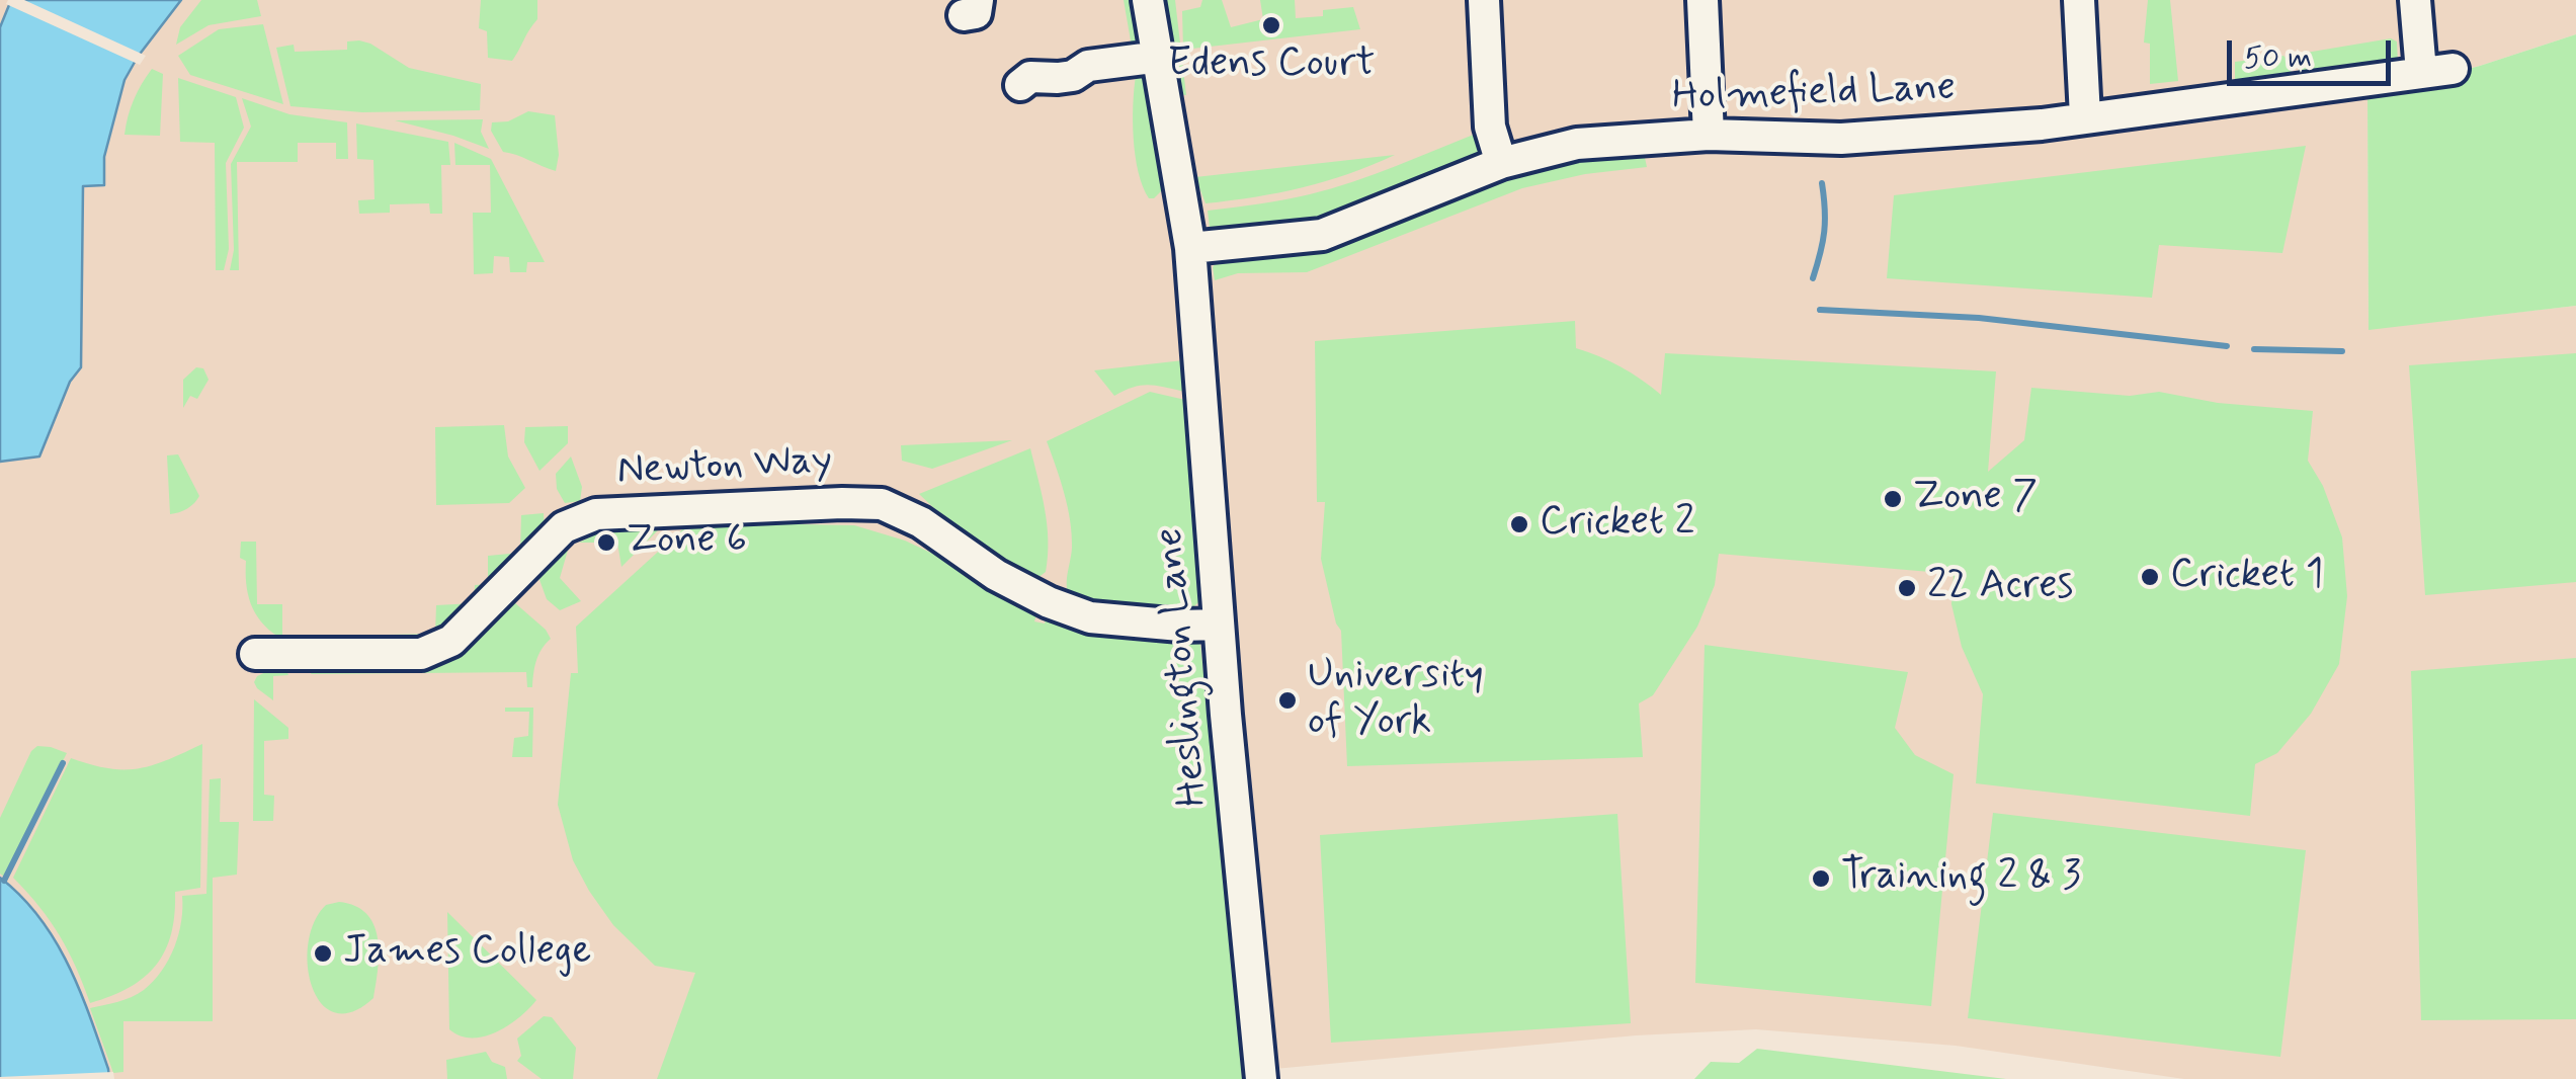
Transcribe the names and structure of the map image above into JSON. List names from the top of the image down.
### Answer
{
  "streets": {
    "street": ["Holmefield Lane", "Newton Way", "Heslington Lane"]
  },
  "crossings": [
    ["Holmefield Lane", "Heslington Lane"],
    ["Newton Way", "Heslington Lane"]
  ],
  "places": [
    "Edens Court",
    "Zone 7",
    "Cricket 2",
    "Zone 6",
    "Cricket 1",
    "22 Acres",
    "University of York",
    "Training 2 & 3",
    "James College"
  ],
  "scale_bar": "50 m"
}
